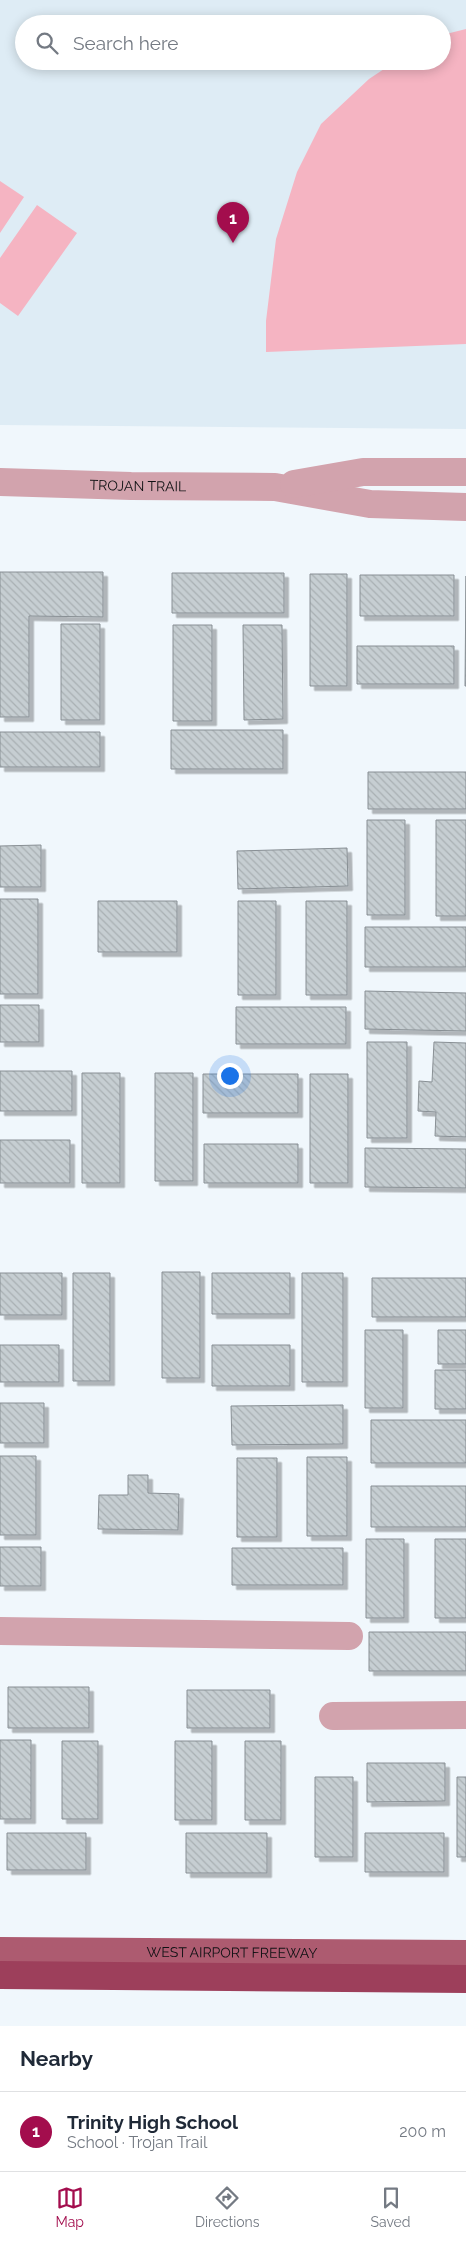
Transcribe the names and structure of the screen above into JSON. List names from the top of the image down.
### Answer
{
  "streets": {
    "main road": ["WEST AIRPORT FREEWAY"],
    "street": ["TROJAN TRAIL"]
  },
  "page": {
    "search": "Search here",
    "pins": "1",
    "heading": "Nearby",
    "list": [
      {
        "mark": "1",
        "name": "Trinity High School",
        "note": "School · Trojan Trail",
        "value": "200 m"
      }
    ],
    "nav": ["Map", "Directions", "Saved"]
  }
}
